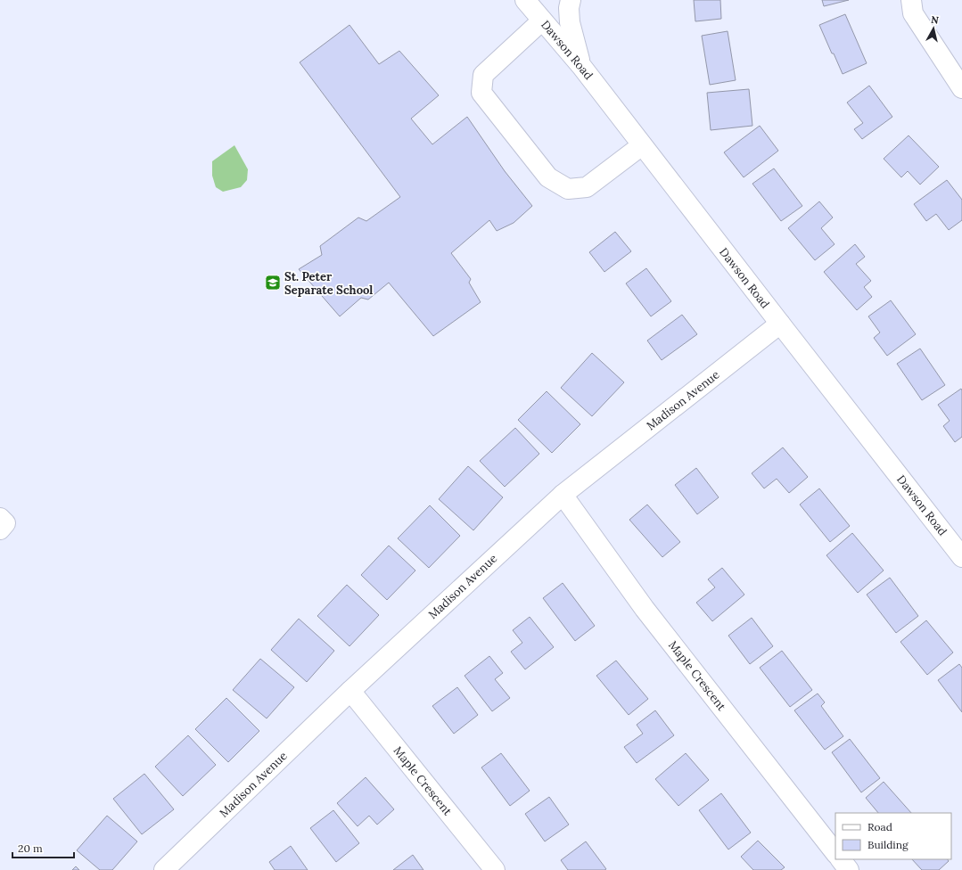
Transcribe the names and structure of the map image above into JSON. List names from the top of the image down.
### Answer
{
  "streets": {
    "street": ["Dawson Road", "Madison Avenue", "Maple Crescent"]
  },
  "crossings": [
    ["Dawson Road", "Madison Avenue"],
    ["Madison Avenue", "Maple Crescent"]
  ],
  "places": {
    "school or university": ["St. Peter Separate School"]
  },
  "legend": ["Road", "Building"],
  "scale_bar": "20 m",
  "north": "top"
}
